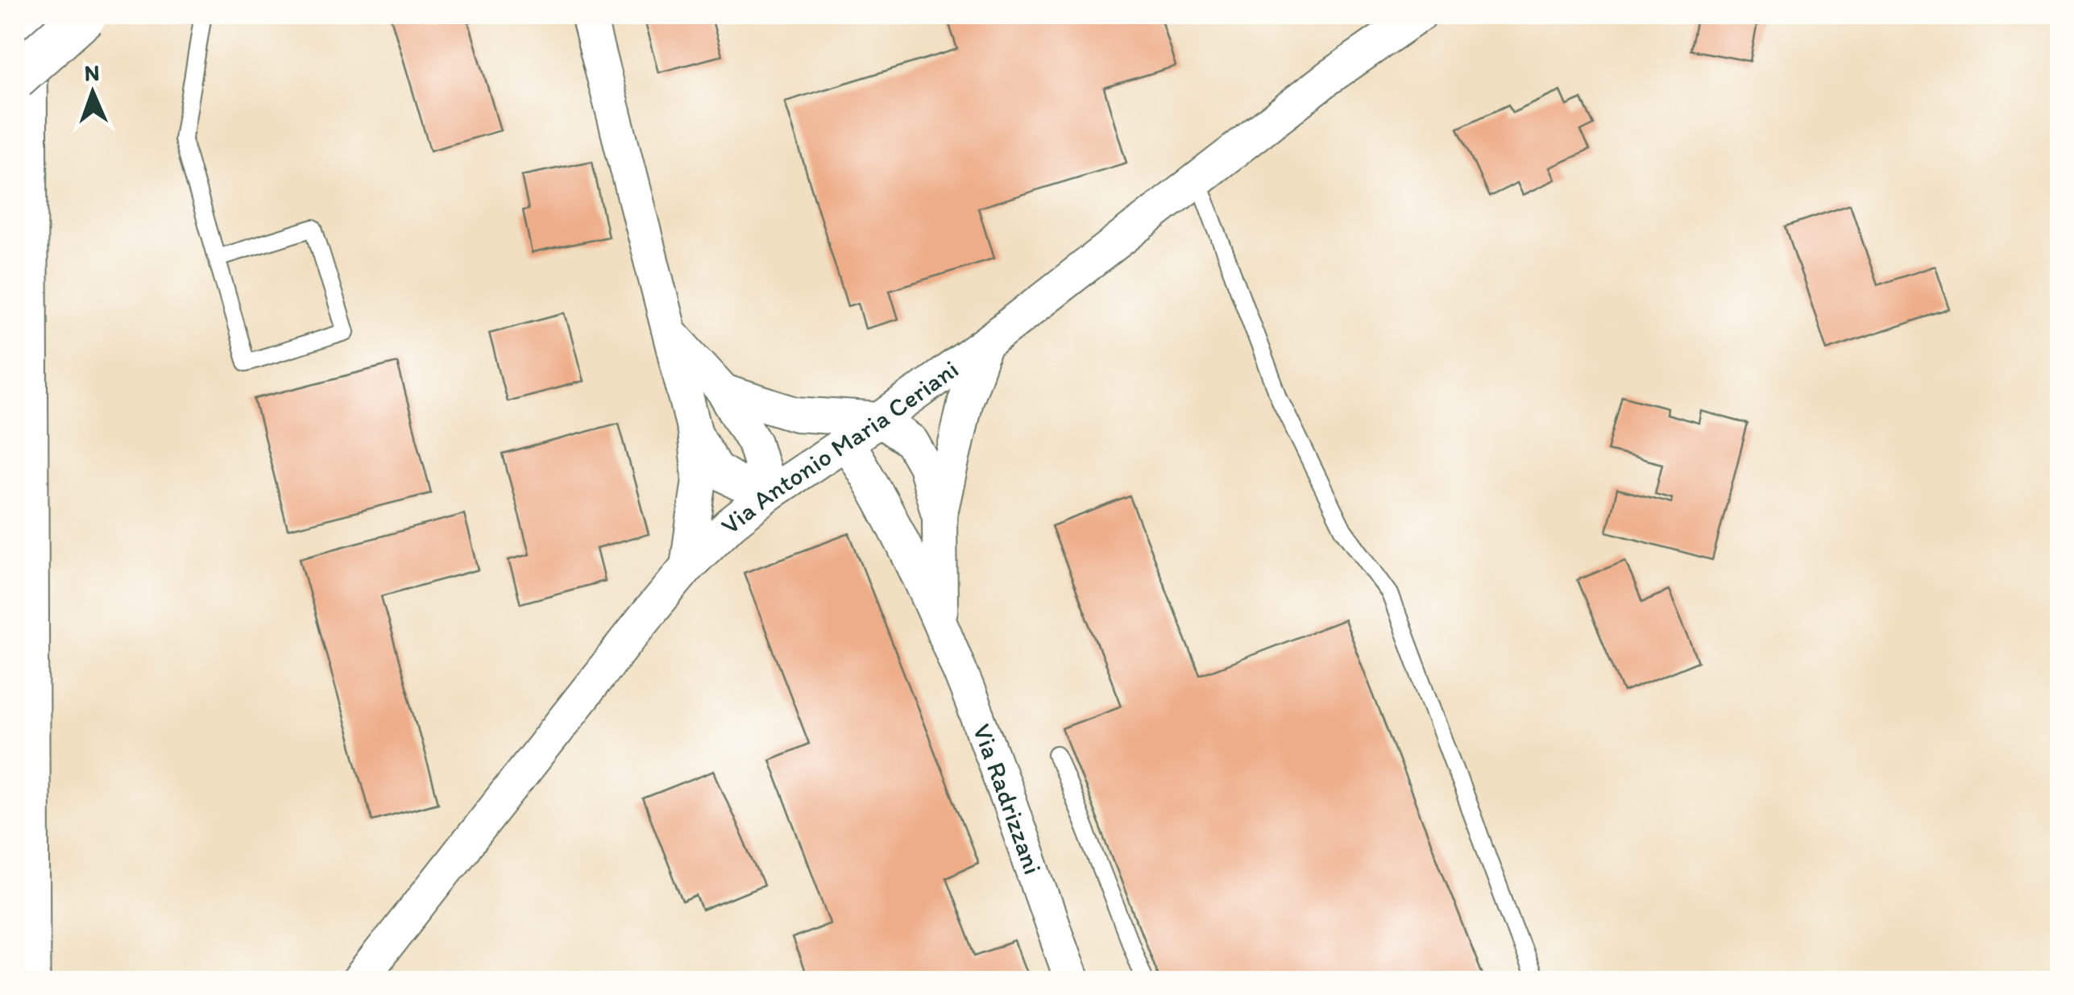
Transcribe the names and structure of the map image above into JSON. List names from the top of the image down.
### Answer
{
  "streets": {
    "street": ["Via Antonio Maria Ceriani", "Via Radrizzani"]
  },
  "crossings": [
    ["Via Antonio Maria Ceriani", "Via Radrizzani"]
  ],
  "north": "top"
}
